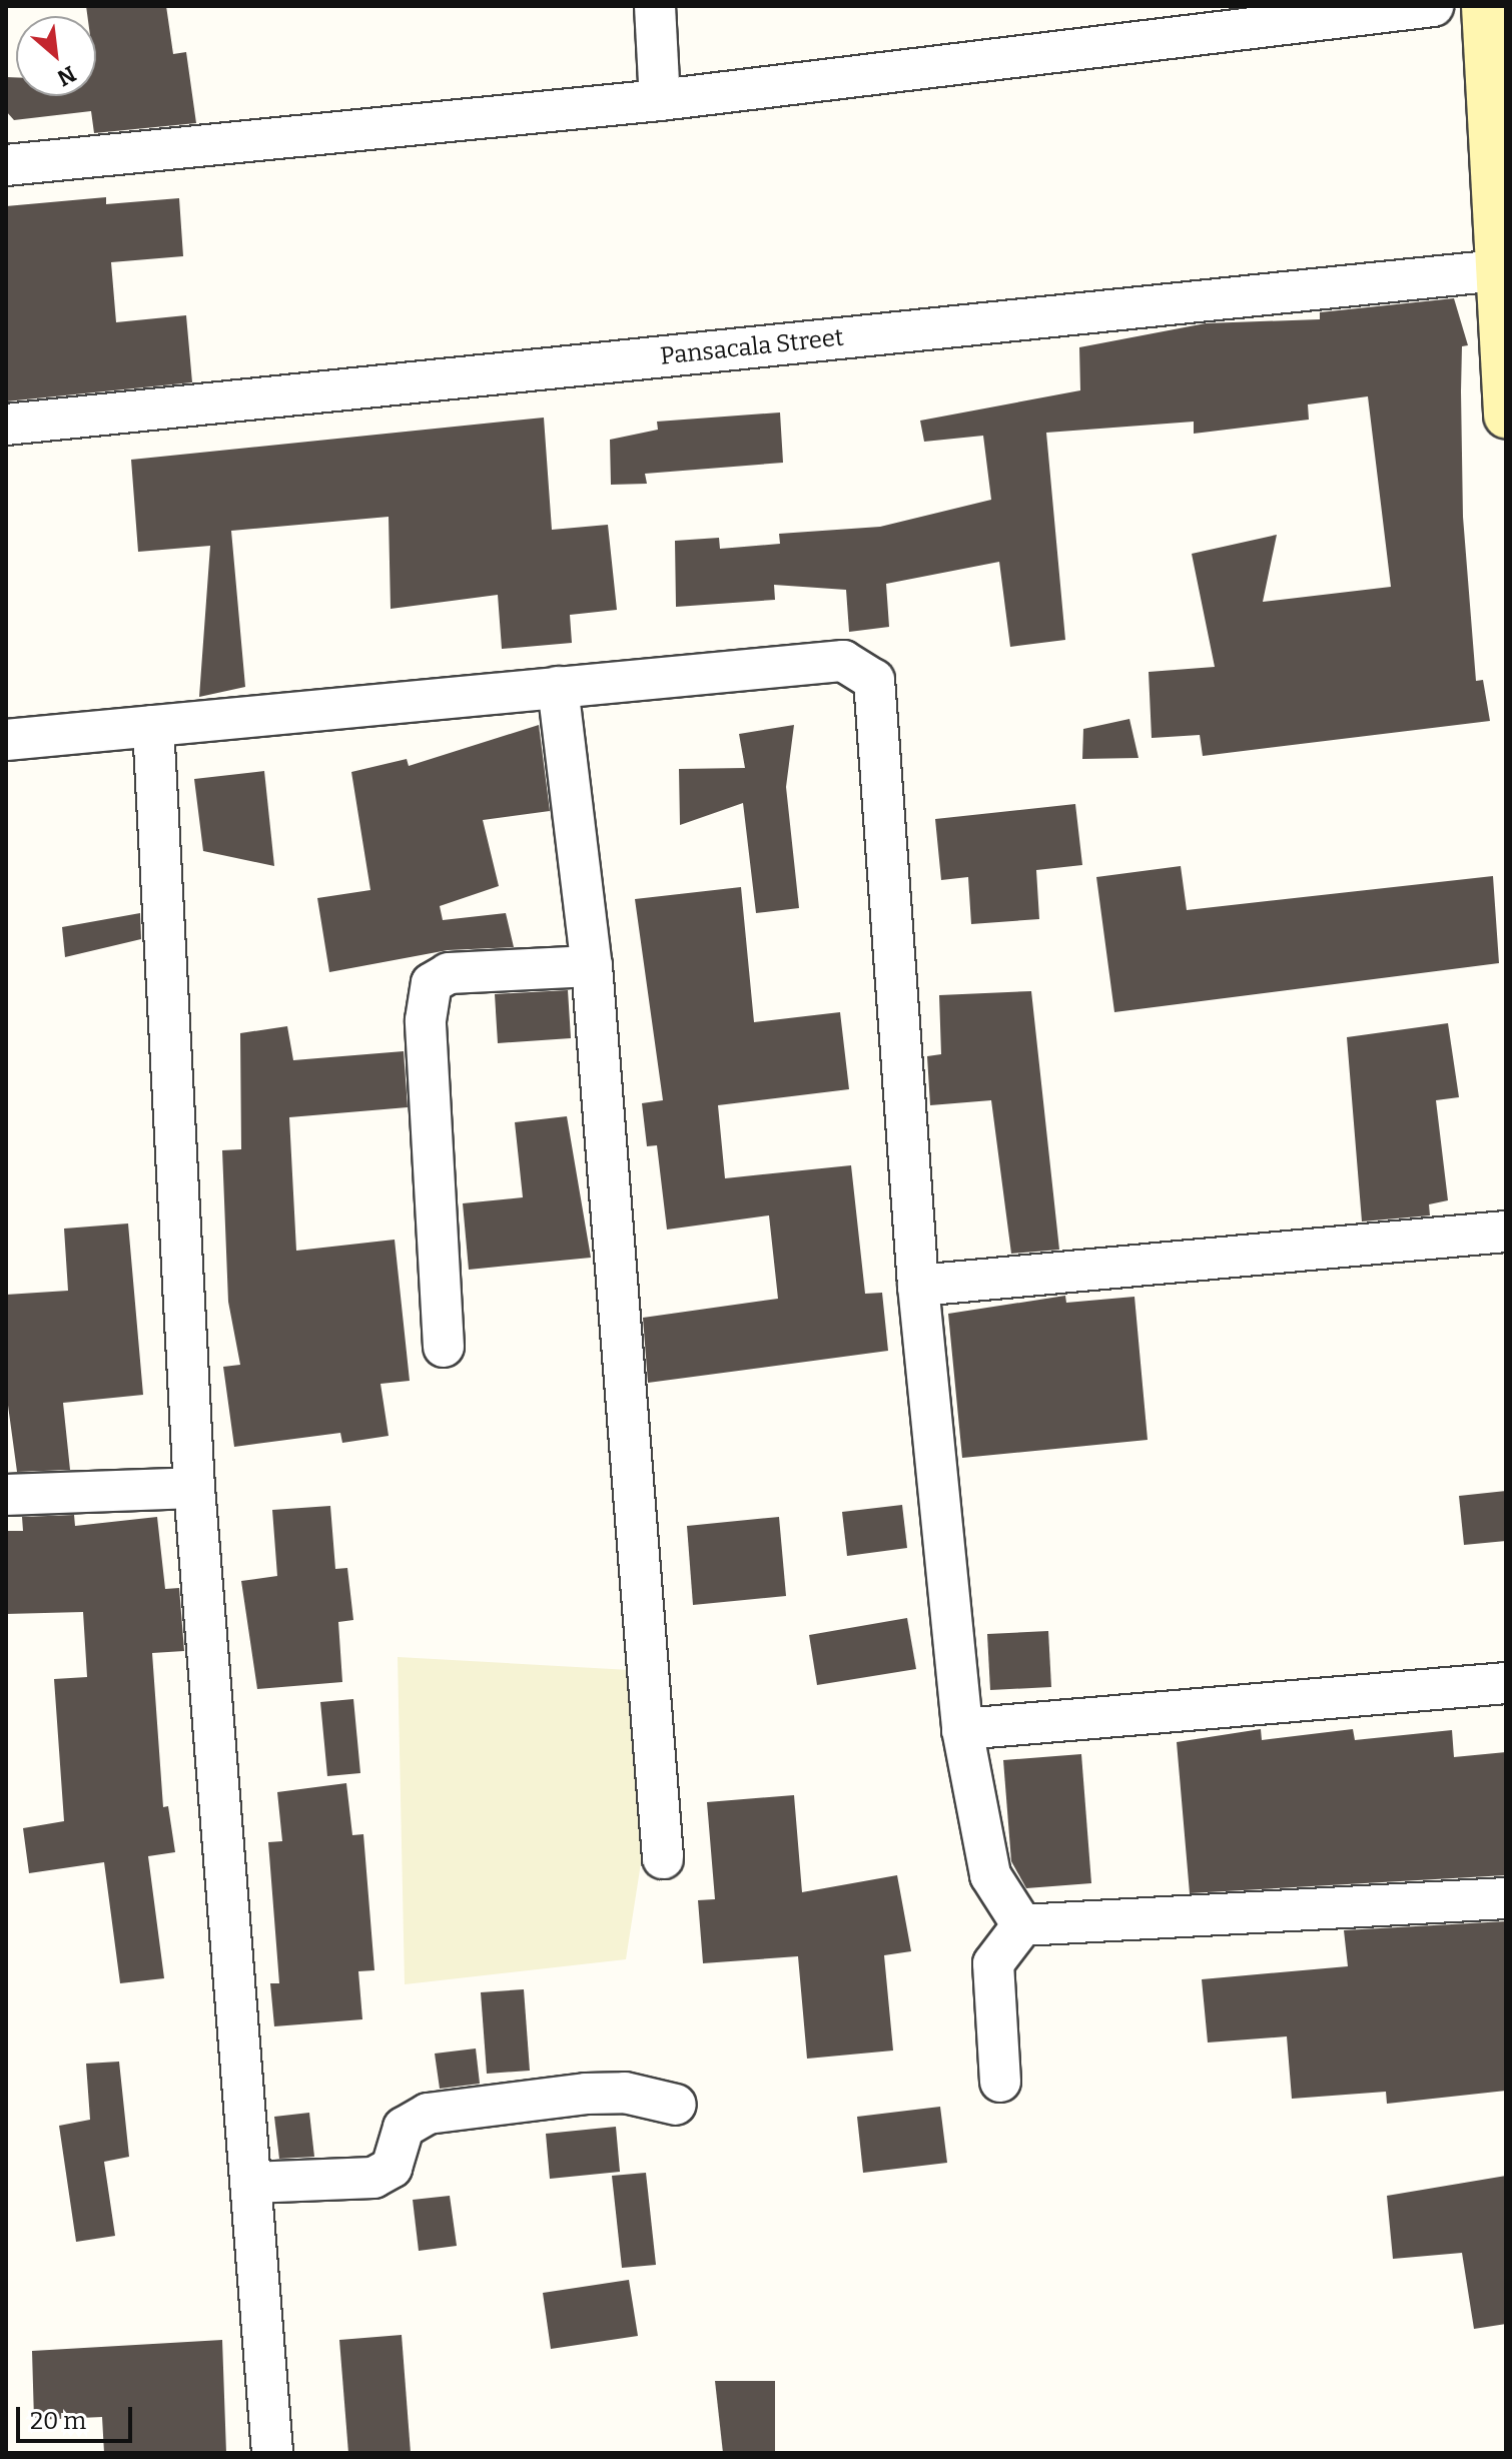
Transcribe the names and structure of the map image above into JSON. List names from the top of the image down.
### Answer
{
  "streets": {
    "street": ["Pansacala Street"]
  },
  "scale_bar": "20 m",
  "north": "bottom right"
}
